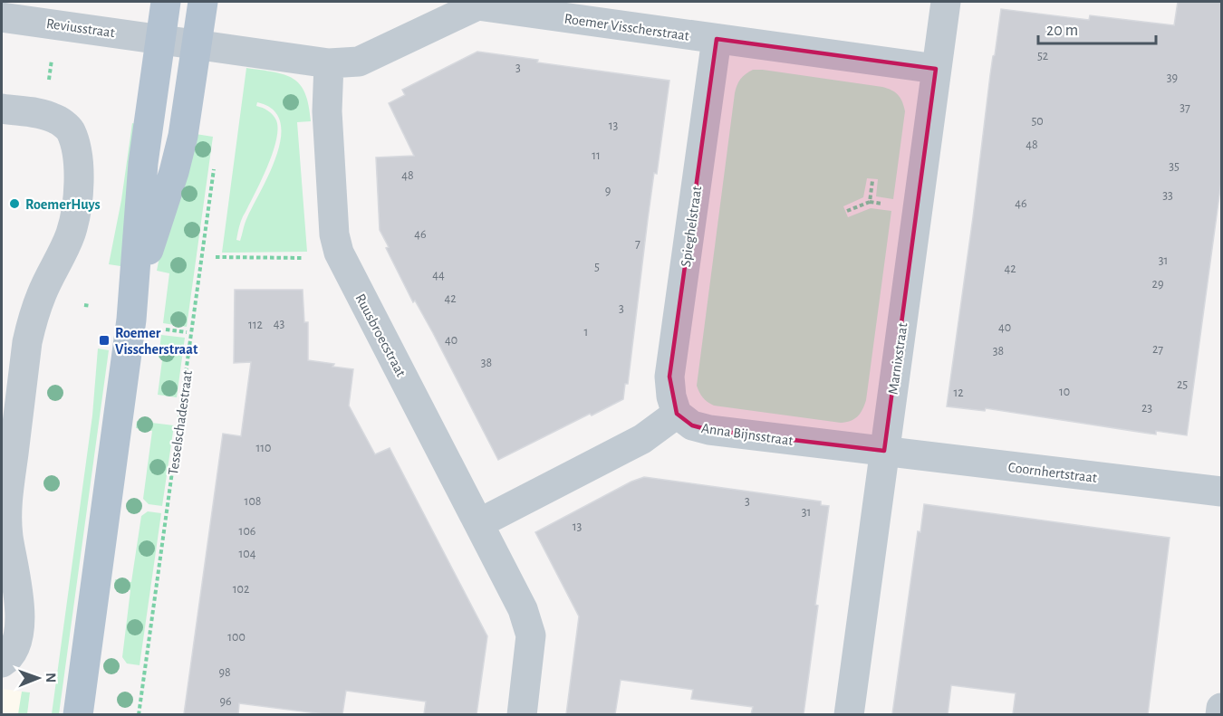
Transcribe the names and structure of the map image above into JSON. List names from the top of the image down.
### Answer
{
  "streets": {
    "street": [
      "Roemer Visscherstraat",
      "Reviusstraat",
      "Spieghelstraat",
      "Ruusbroecstraat",
      "Marnixstraat",
      "Anna Bijnsstraat",
      "Coornhertstraat"
    ],
    "path": ["Tesselschadestraat"]
  },
  "crossings": [
    ["Roemer Visscherstraat", "Spieghelstraat"],
    ["Roemer Visscherstraat", "Ruusbroecstraat"],
    ["Roemer Visscherstraat", "Marnixstraat"],
    ["Spieghelstraat", "Anna Bijnsstraat"],
    ["Marnixstraat", "Anna Bijnsstraat"],
    ["Marnixstraat", "Coornhertstraat"],
    ["Anna Bijnsstraat", "Coornhertstraat"]
  ],
  "places": {
    "other": ["RoemerHuys"],
    "transit": ["Roemer Visscherstraat"]
  },
  "house_numbers": [
    "52",
    "3",
    "39",
    "37",
    "50",
    "13",
    "48",
    "11",
    "35",
    "48",
    "9",
    "33",
    "46",
    "46",
    "7",
    "31",
    "5",
    "42",
    "44",
    "29",
    "42",
    "3",
    "43",
    "112",
    "40",
    "1",
    "40",
    "27",
    "38",
    "38",
    "25",
    "10",
    "12",
    "23",
    "110",
    "108",
    "3",
    "31",
    "13",
    "106",
    "104",
    "102",
    "100",
    "98",
    "96"
  ],
  "scale_bar": "20 m",
  "north": "right"
}
